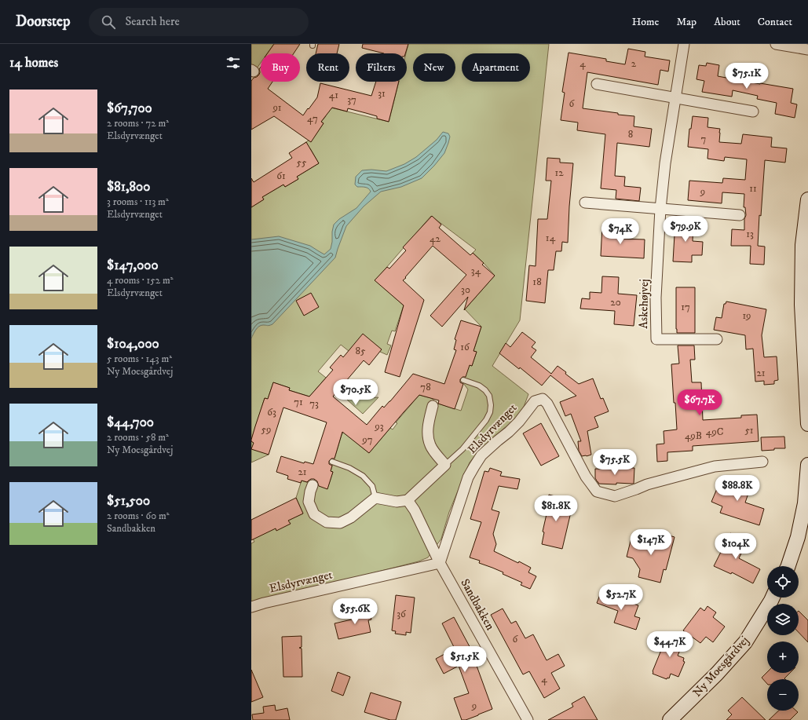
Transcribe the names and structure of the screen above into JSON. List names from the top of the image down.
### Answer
{
  "streets": {
    "street": [
      "Askehøjvej",
      "Elsdyrvænget",
      "Sandbakken",
      "Ny Moesgårdvej"
    ]
  },
  "crossings": [
    ["Elsdyrvænget", "Sandbakken"]
  ],
  "house_numbers": [
    "4",
    "2",
    "31",
    "41",
    "37",
    "6",
    "91",
    "47",
    "8",
    "7",
    "55",
    "12",
    "61",
    "11",
    "9",
    "13",
    "14",
    "42",
    "34",
    "18",
    "30",
    "20",
    "17",
    "19",
    "16",
    "85",
    "21",
    "78",
    "71",
    "73",
    "63",
    "93",
    "59",
    "51",
    "49C",
    "49B",
    "97",
    "21",
    "36",
    "6",
    "4",
    "9"
  ],
  "page": {
    "header": "Doorstep",
    "search": "Search here",
    "nav": [
      "Home",
      "Map",
      "About",
      "Contact"
    ],
    "heading": "14 homes",
    "chip": [
      "Buy",
      "Rent",
      "Filters",
      "New",
      "Apartment"
    ],
    "price": [
      "$75.1K",
      "$79.9K",
      "$74K",
      "$70.5K",
      "$67.7K",
      "$75.5K",
      "$88.8K",
      "$81.8K",
      "$147K",
      "$104K",
      "$52.7K",
      "$55.6K",
      "$44.7K",
      "$51.5K"
    ],
    "list": [
      {
        "name": "$67,700",
        "note": "2 rooms · 72 m² · Elsdyrvænget"
      },
      {
        "name": "$81,800",
        "note": "3 rooms · 113 m² · Elsdyrvænget"
      },
      {
        "name": "$147,000",
        "note": "4 rooms · 152 m² · Elsdyrvænget"
      },
      {
        "name": "$104,000",
        "note": "5 rooms · 143 m² · Ny Moesgårdvej"
      },
      {
        "name": "$44,700",
        "note": "2 rooms · 58 m² · Ny Moesgårdvej"
      },
      {
        "name": "$51,500",
        "note": "2 rooms · 60 m² · Sandbakken"
      }
    ],
    "map_buttons": ["+", "−"]
  }
}
